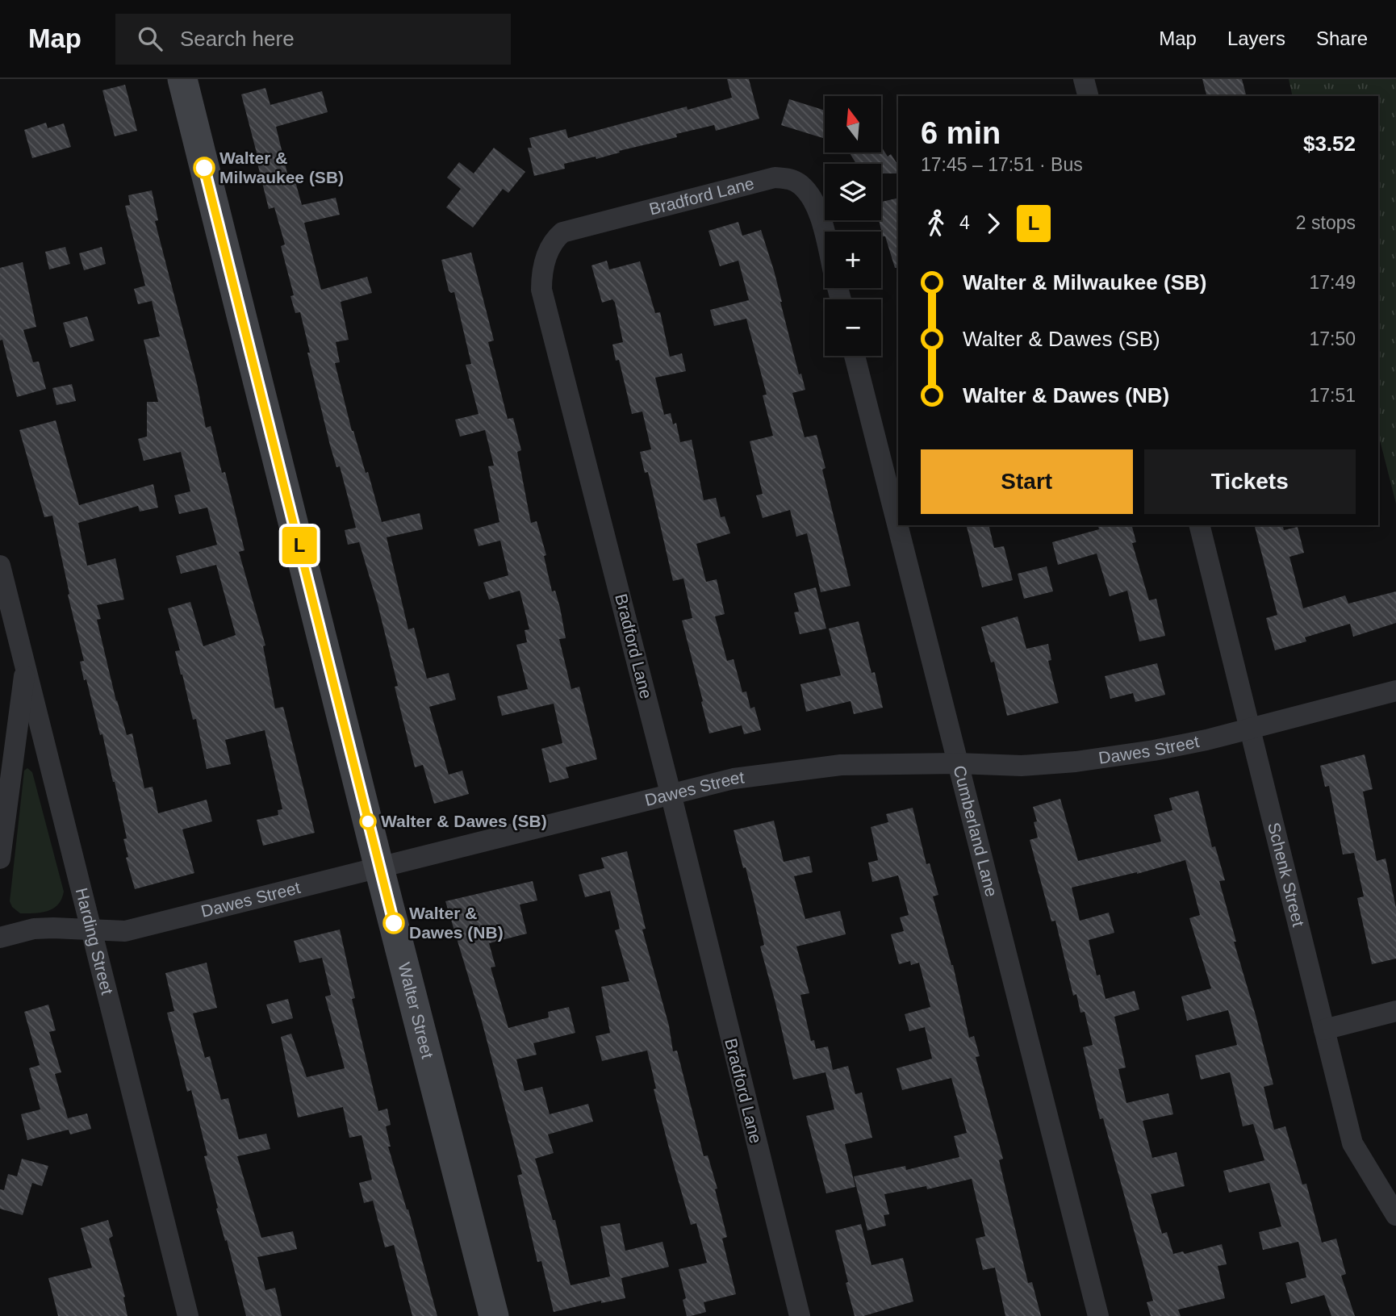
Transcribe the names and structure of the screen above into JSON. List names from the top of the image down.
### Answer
{
  "streets": {
    "street": [
      "Bradford Lane",
      "Dawes Street",
      "Cumberland Lane",
      "Schenk Street",
      "Harding Street",
      "Walter Street"
    ]
  },
  "crossings": [
    ["Bradford Lane", "Dawes Street"],
    ["Dawes Street", "Cumberland Lane"],
    ["Dawes Street", "Schenk Street"],
    ["Dawes Street", "Harding Street"],
    ["Dawes Street", "Walter Street"]
  ],
  "places": ["Walter & Milwaukee (SB)", "Walter & Dawes (SB)", "Walter & Dawes (NB)"],
  "lines": ["bus line L"],
  "north": "top",
  "page": {
    "header": "Map",
    "search": "Search here",
    "nav": ["Map", "Layers", "Share"],
    "on_map": "L",
    "map_buttons": ["+", "−"],
    "heading": ["6 min", "17:45 – 17:51 · Bus", "$3.52"],
    "legs": ["4", "L", "2 stops"],
    "list": [
      {
        "name": "Walter & Milwaukee (SB)",
        "value": "17:49"
      },
      {
        "name": "Walter & Dawes (SB)",
        "value": "17:50"
      },
      {
        "name": "Walter & Dawes (NB)",
        "value": "17:51"
      }
    ],
    "buttons": ["Start", "Tickets"]
  }
}
